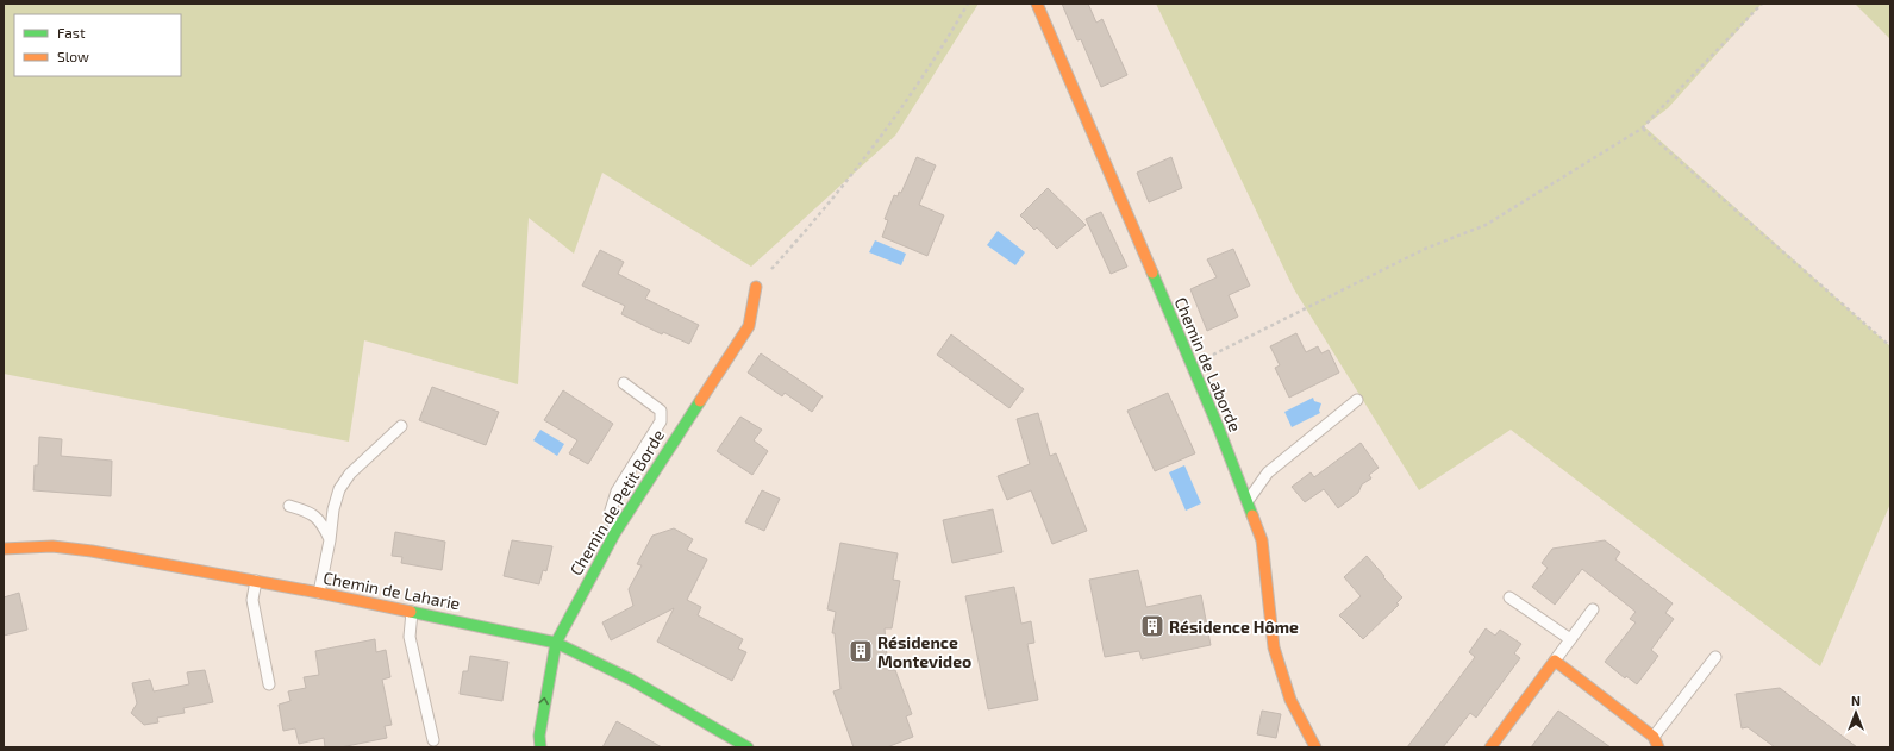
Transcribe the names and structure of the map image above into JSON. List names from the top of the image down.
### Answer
{
  "streets": {
    "street": ["Chemin de Laborde", "Chemin de Petit Borde", "Chemin de Laharie"]
  },
  "crossings": [
    ["Chemin de Petit Borde", "Chemin de Laharie"]
  ],
  "places": {
    "building": ["Résidence Hôme", "Résidence Montevideo"]
  },
  "legend": ["Fast", "Slow"],
  "north": "top"
}
